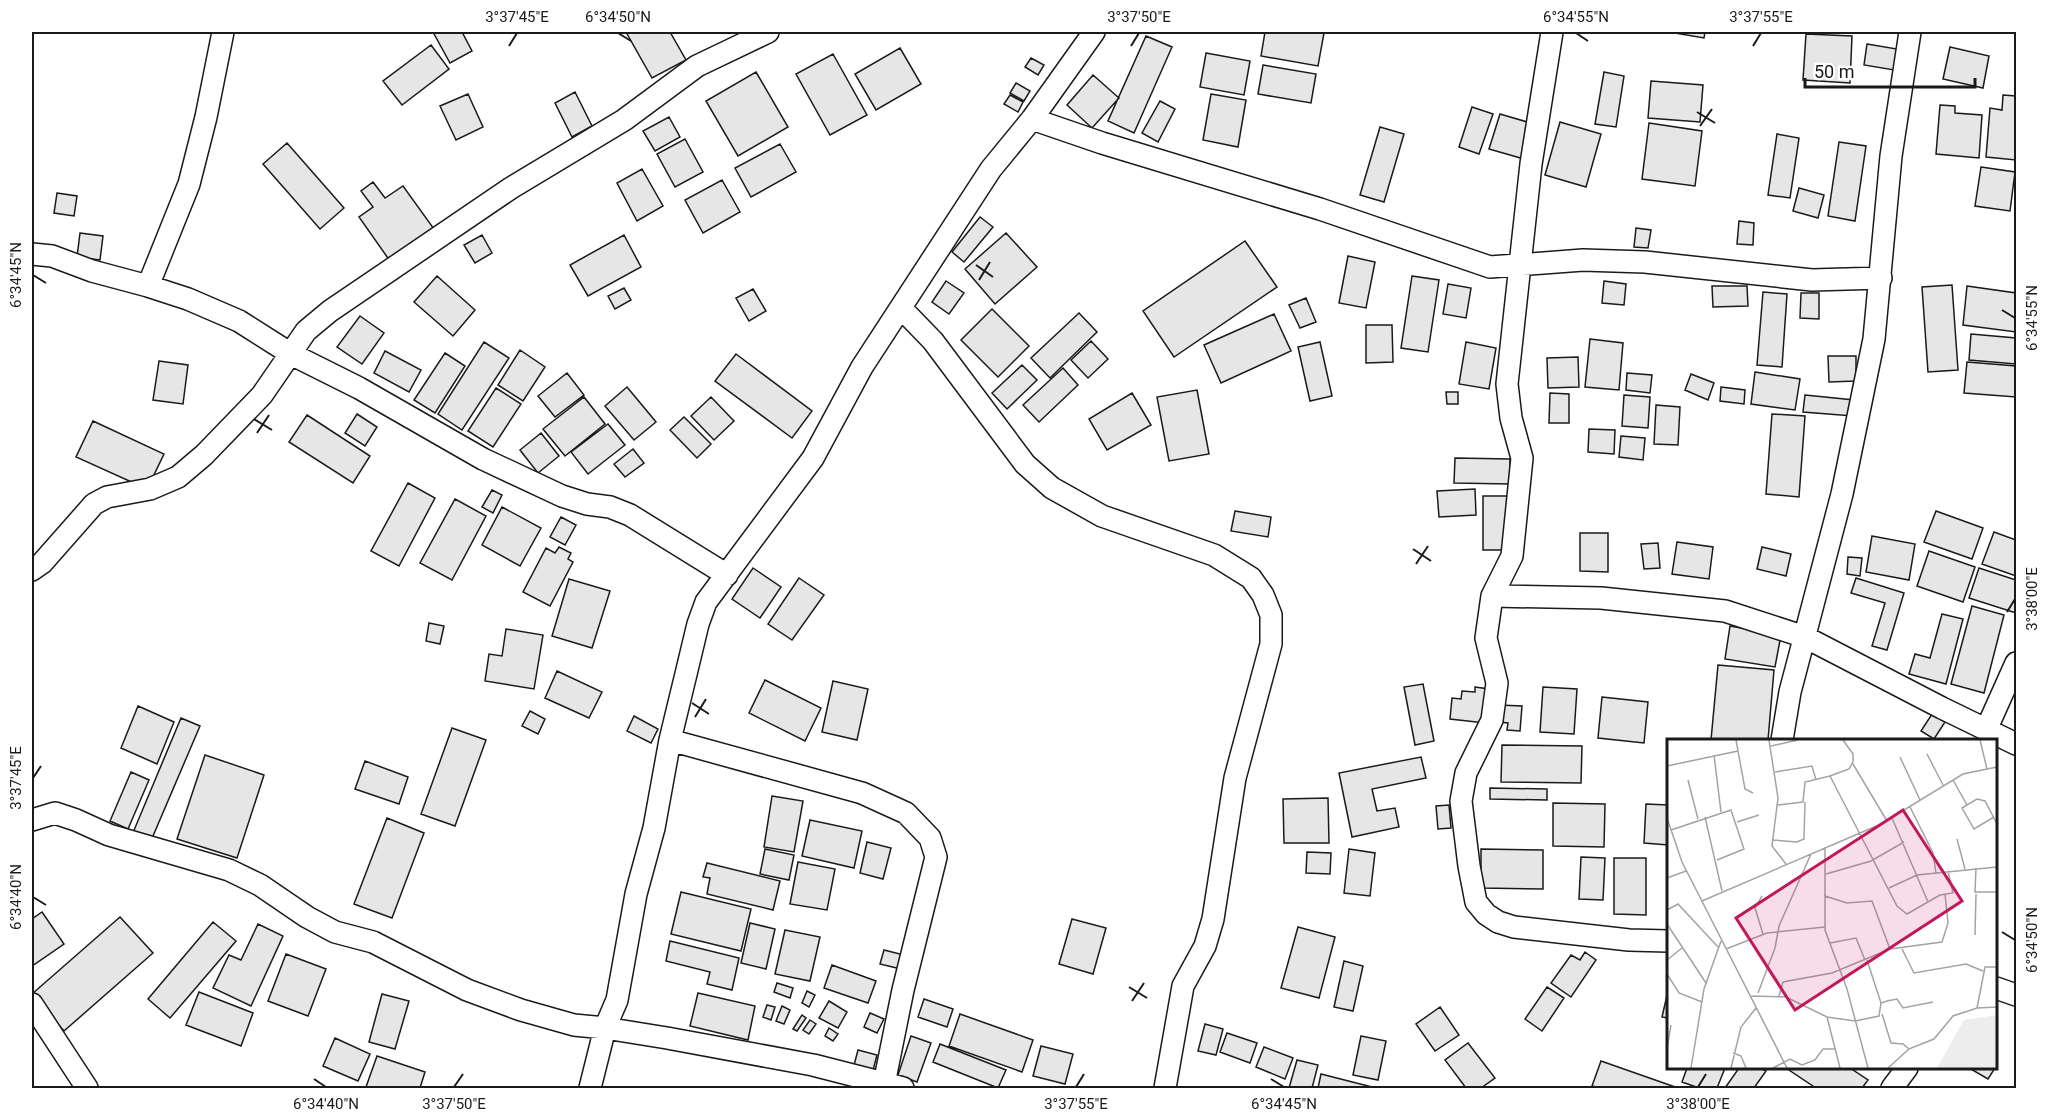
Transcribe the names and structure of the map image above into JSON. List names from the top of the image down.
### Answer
{
  "scale_bar": "50 m",
  "coordinates": [
    "3°37'45\"E",
    "6°34'50\"N",
    "3°37'50\"E",
    "6°34'55\"N",
    "3°37'55\"E",
    "6°34'45\"N",
    "3°38'00\"E",
    "6°34'40\"N"
  ]
}
